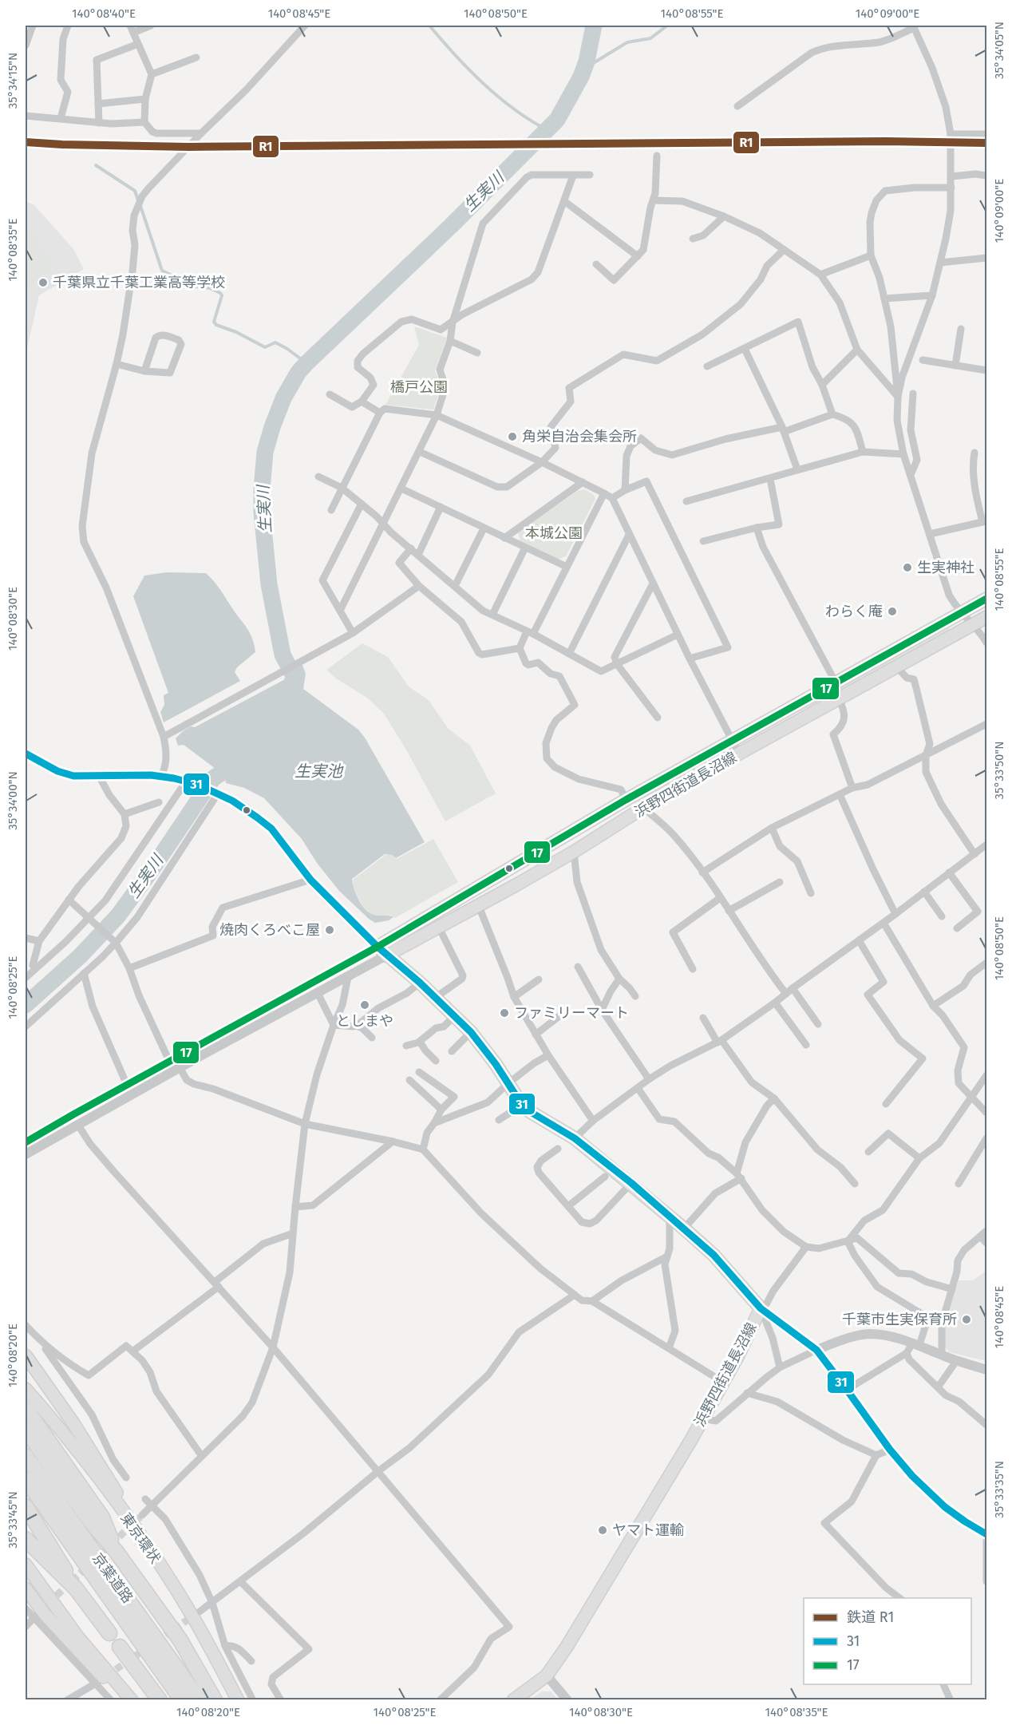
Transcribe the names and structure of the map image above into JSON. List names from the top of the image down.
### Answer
{
  "streets": {
    "highway": ["京葉道路"],
    "main road": ["浜野四街道長沼線", "東京環状"]
  },
  "water": ["生実川", "生実池"],
  "parks": ["橋戸公園", "本城公園"],
  "places": [
    "千葉県立千葉工業高等学校",
    "角栄自治会集会所",
    "生実神社",
    "わらく庵",
    "焼肉くろべこ屋",
    "としまや",
    "ファミリーマート",
    "千葉市生実保育所",
    "ヤマト運輸"
  ],
  "lines": ["rail line R1", "transit line 17", "transit line 31"],
  "legend": ["鉄道 R1", "31", "17"],
  "coordinates": [
    "140°08'40\"E",
    "140°08'45\"E",
    "140°08'50\"E",
    "140°08'55\"E",
    "140°09'00\"E",
    "35°34'05\"N",
    "35°34'15\"N",
    "140°08'35\"E",
    "140°08'30\"E",
    "35°33'50\"N",
    "35°34'00\"N",
    "140°08'25\"E",
    "140°08'20\"E",
    "35°33'35\"N",
    "35°33'45\"N"
  ]
}
